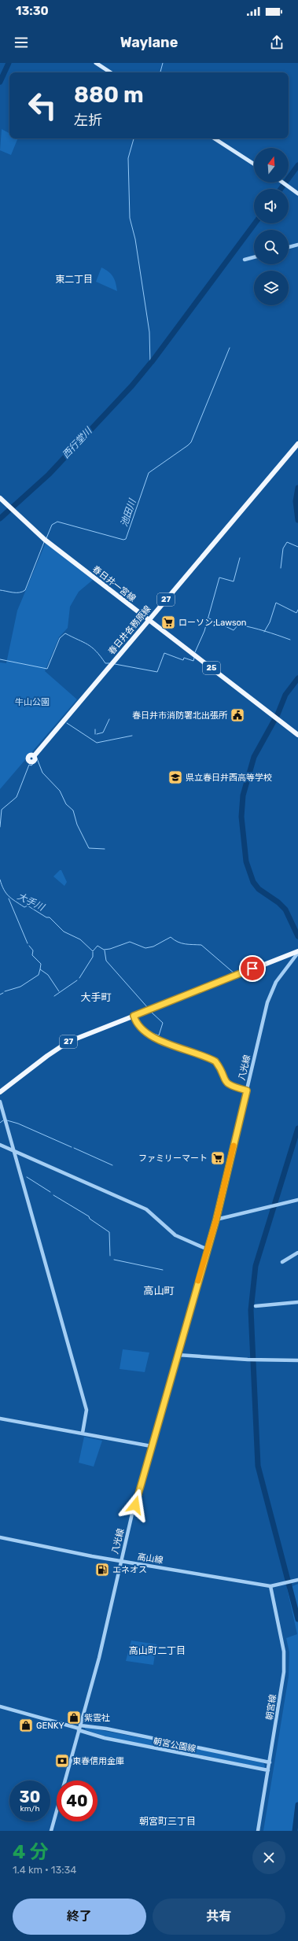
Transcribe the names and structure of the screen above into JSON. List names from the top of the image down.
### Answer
{
  "streets": {
    "main road": [
      "春日井一宮線",
      "27",
      "春日井各務原線",
      "25"
    ],
    "street": [
      "八光線",
      "高山線",
      "朝宮線",
      "朝宮公園線"
    ]
  },
  "crossings": [
    ["春日井一宮線", "春日井各務原線"],
    ["27", "八光線"],
    ["八光線", "高山線"],
    ["八光線", "朝宮公園線"],
    ["高山線", "朝宮線"],
    ["朝宮線", "朝宮公園線"]
  ],
  "districts": [
    "東二丁目",
    "大手町",
    "高山町",
    "高山町二丁目",
    "朝宮町三丁目"
  ],
  "water": ["西行堂川", "池田川", "大手川"],
  "parks": ["牛山公園"],
  "places": {
    "supermarket": ["ローソン;Lawson", "ファミリーマート"],
    "public building": ["春日井市消防署北出張所"],
    "school or university": ["県立春日井西高等学校"],
    "fuel station": ["エネオス"],
    "shop": ["紫雲社", "GENKY"],
    "bank": ["東春信用金庫"]
  },
  "north": "top",
  "page": {
    "status": "13:30",
    "header": "Waylane",
    "turn": ["880 m", "左折"],
    "speed": "30 km/h",
    "limit": "40",
    "heading": ["4 分", "1.4 km · 13:34"],
    "buttons": ["終了", "共有"]
  }
}
